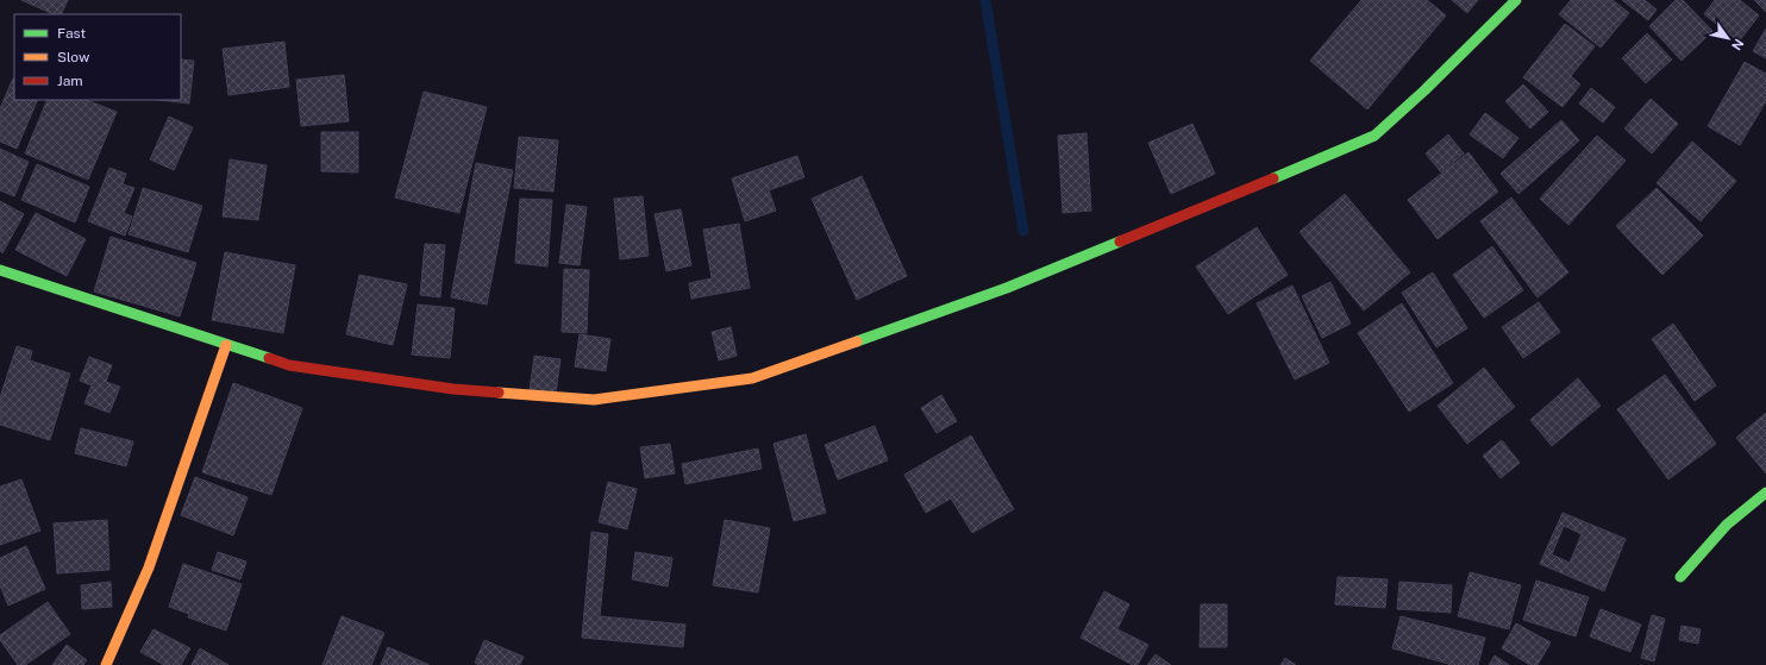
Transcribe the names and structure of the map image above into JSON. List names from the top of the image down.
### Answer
{
  "legend": ["Fast", "Slow", "Jam"],
  "north": "bottom right"
}
